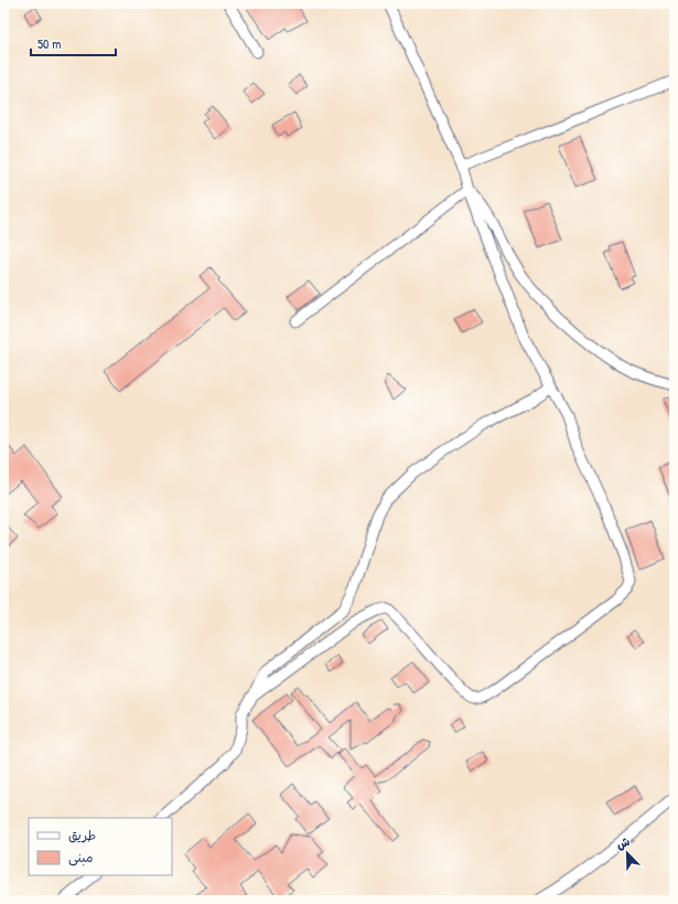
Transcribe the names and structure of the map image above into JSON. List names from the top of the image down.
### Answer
{
  "legend": ["طريق", "مبنى"],
  "scale_bar": "50 m",
  "north": "top left"
}
